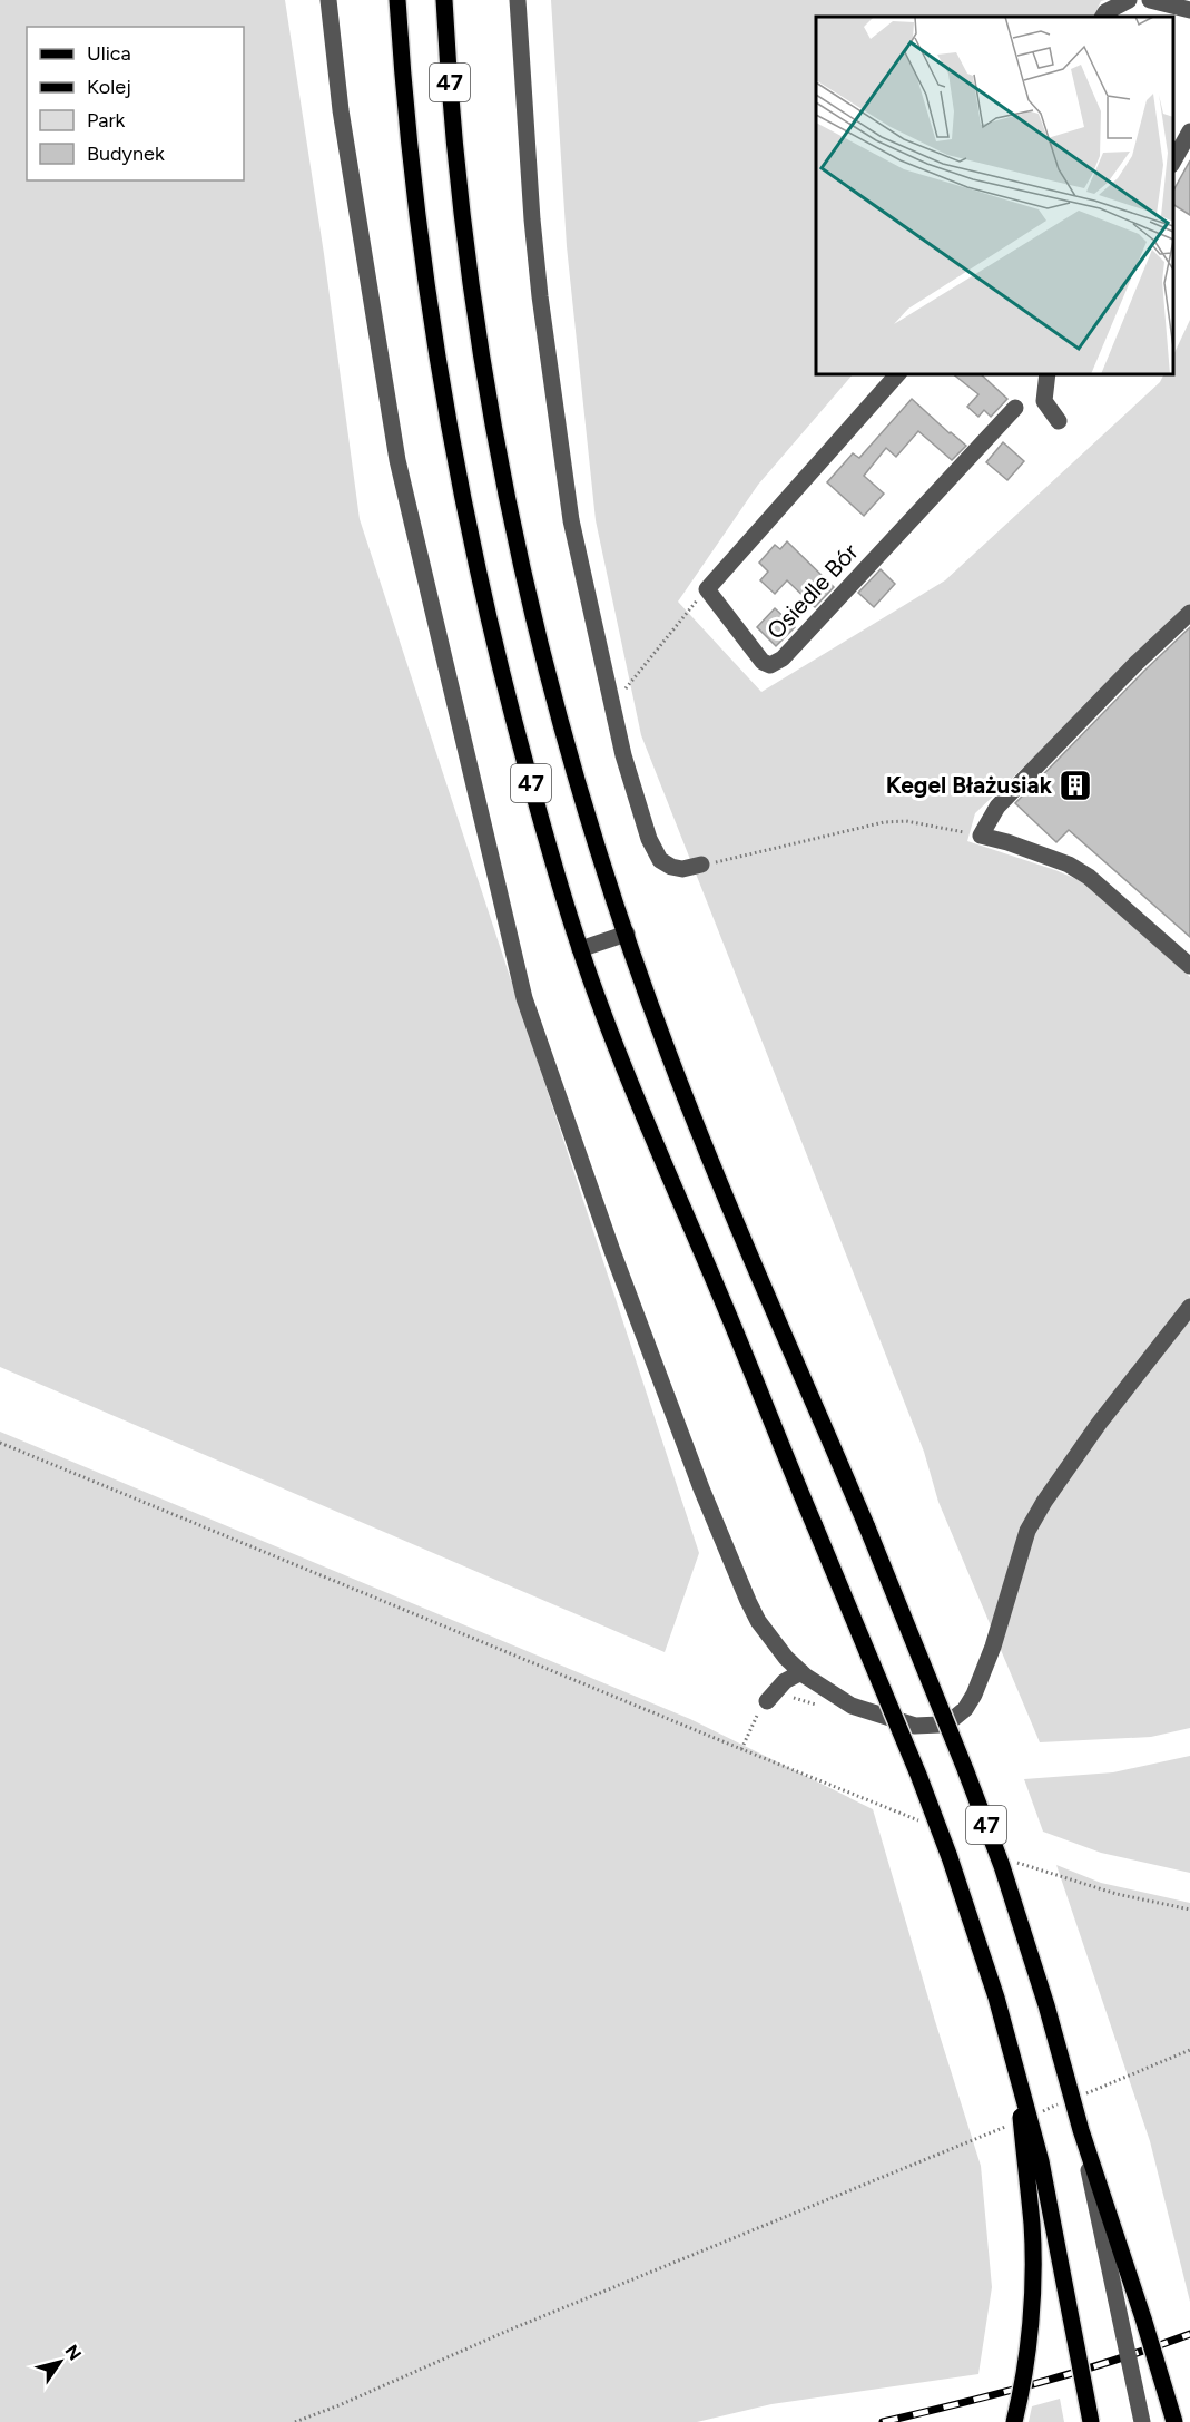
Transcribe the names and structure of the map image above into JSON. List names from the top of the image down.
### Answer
{
  "streets": {
    "main road": ["47"],
    "street": ["Osiedle Bór"]
  },
  "places": {
    "building": ["Kegel Błażusiak"]
  },
  "legend": [
    "Ulica",
    "Kolej",
    "Park",
    "Budynek"
  ],
  "north": "top right"
}
